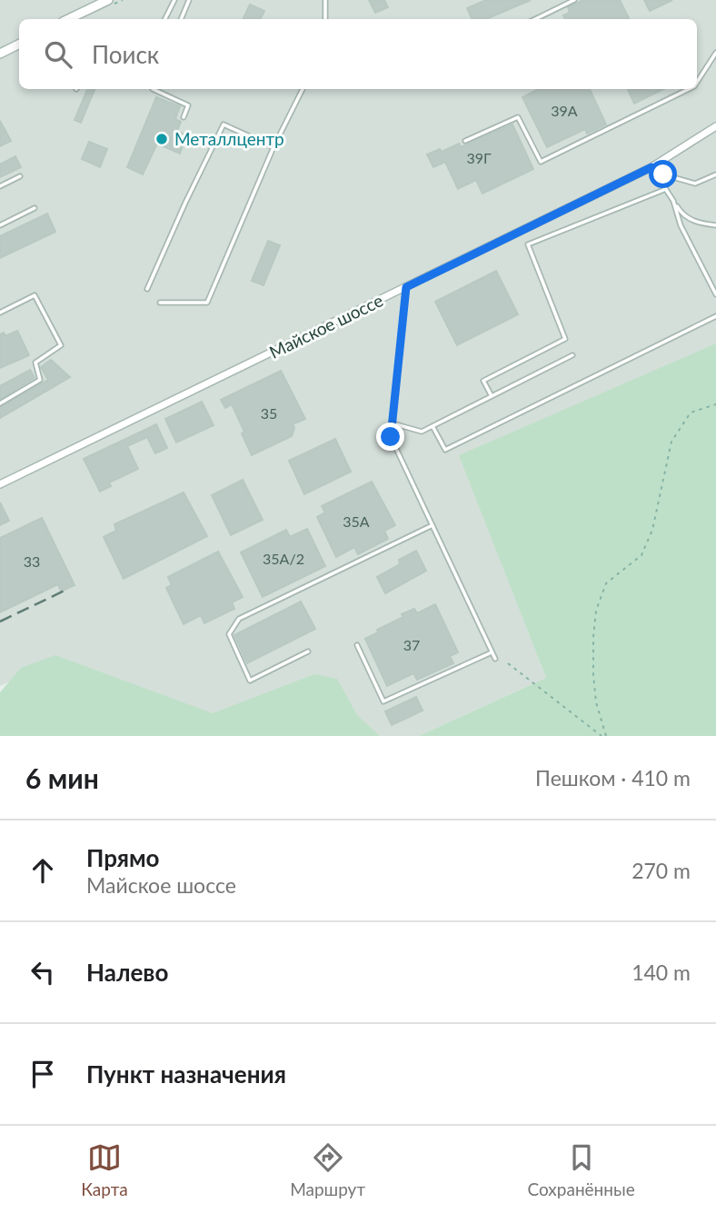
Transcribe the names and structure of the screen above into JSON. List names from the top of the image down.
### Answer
{
  "streets": {
    "street": ["Майское шоссе"]
  },
  "places": ["Металлцентр"],
  "house_numbers": [
    "39А",
    "39Г",
    "35",
    "35А",
    "35А/2",
    "33",
    "37"
  ],
  "page": {
    "search": "Поиск",
    "heading": ["6 мин", "Пешком · 410 m"],
    "list": [
      ["Прямо", "Майское шоссе", "270 m"],
      ["Налево", "140 m"],
      "Пункт назначения"
    ],
    "nav": ["Карта", "Маршрут", "Сохранённые"]
  }
}
